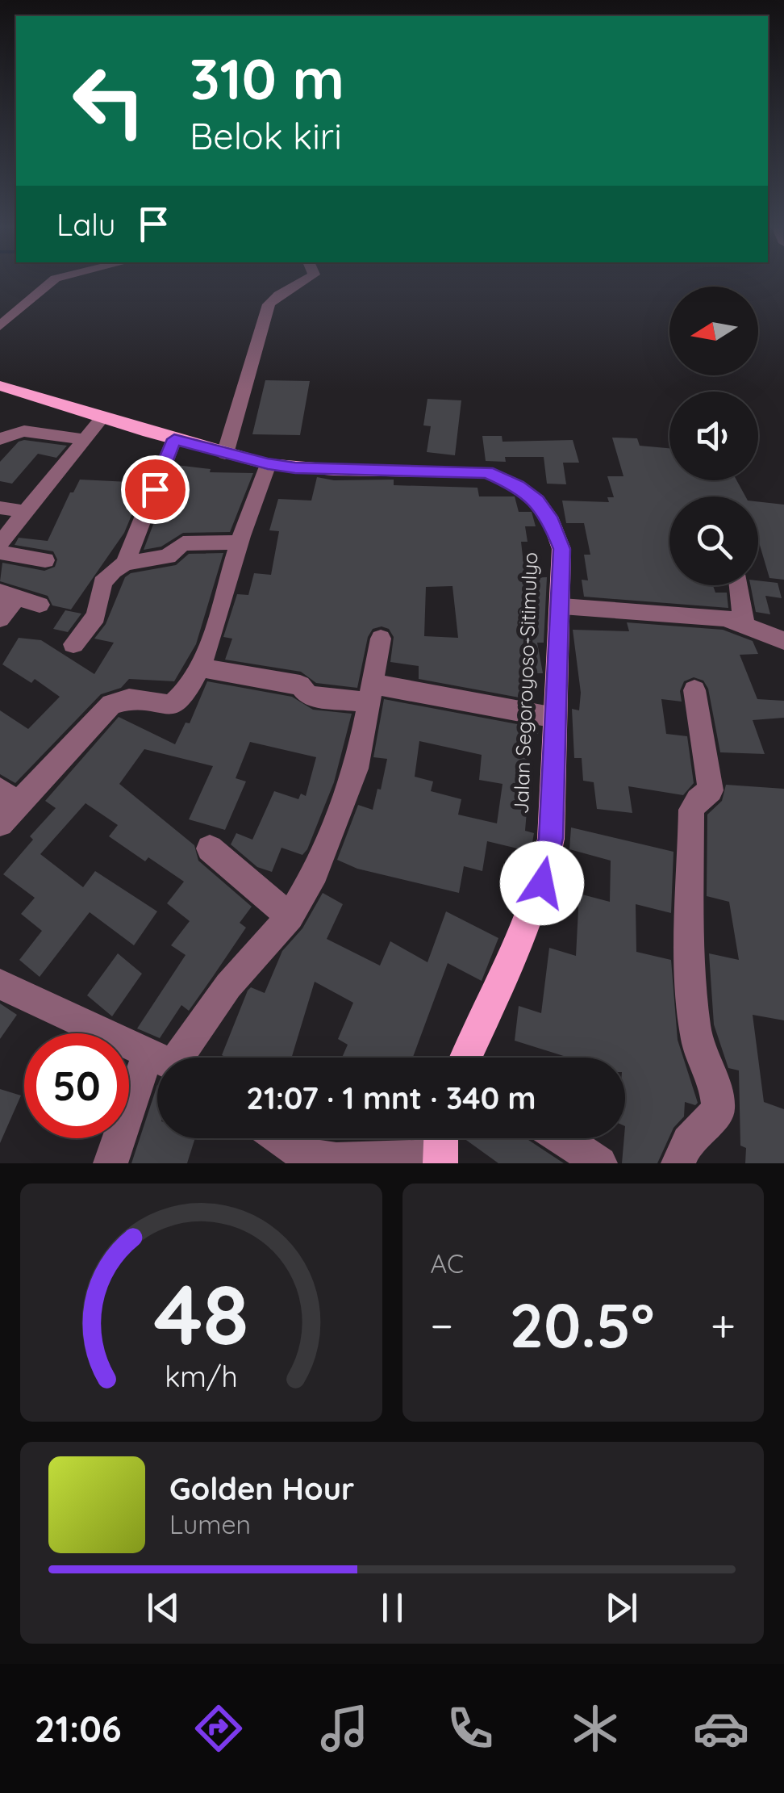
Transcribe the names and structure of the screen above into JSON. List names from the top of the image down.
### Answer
{
  "streets": {
    "main road": ["Jalan Segoroyoso-Sitimulyo"]
  },
  "north": "left",
  "page": {
    "turn": ["310 m", "Belok kiri"],
    "then": "Lalu",
    "limit": "50",
    "trip": "21:07 · 1 mnt · 340 m",
    "tile": "AC",
    "heat": ["−", "20.5°", "+"],
    "song": ["Golden Hour", "Lumen"],
    "tabs": "21:06",
    "gauge": ["48", "km/h"]
  }
}
